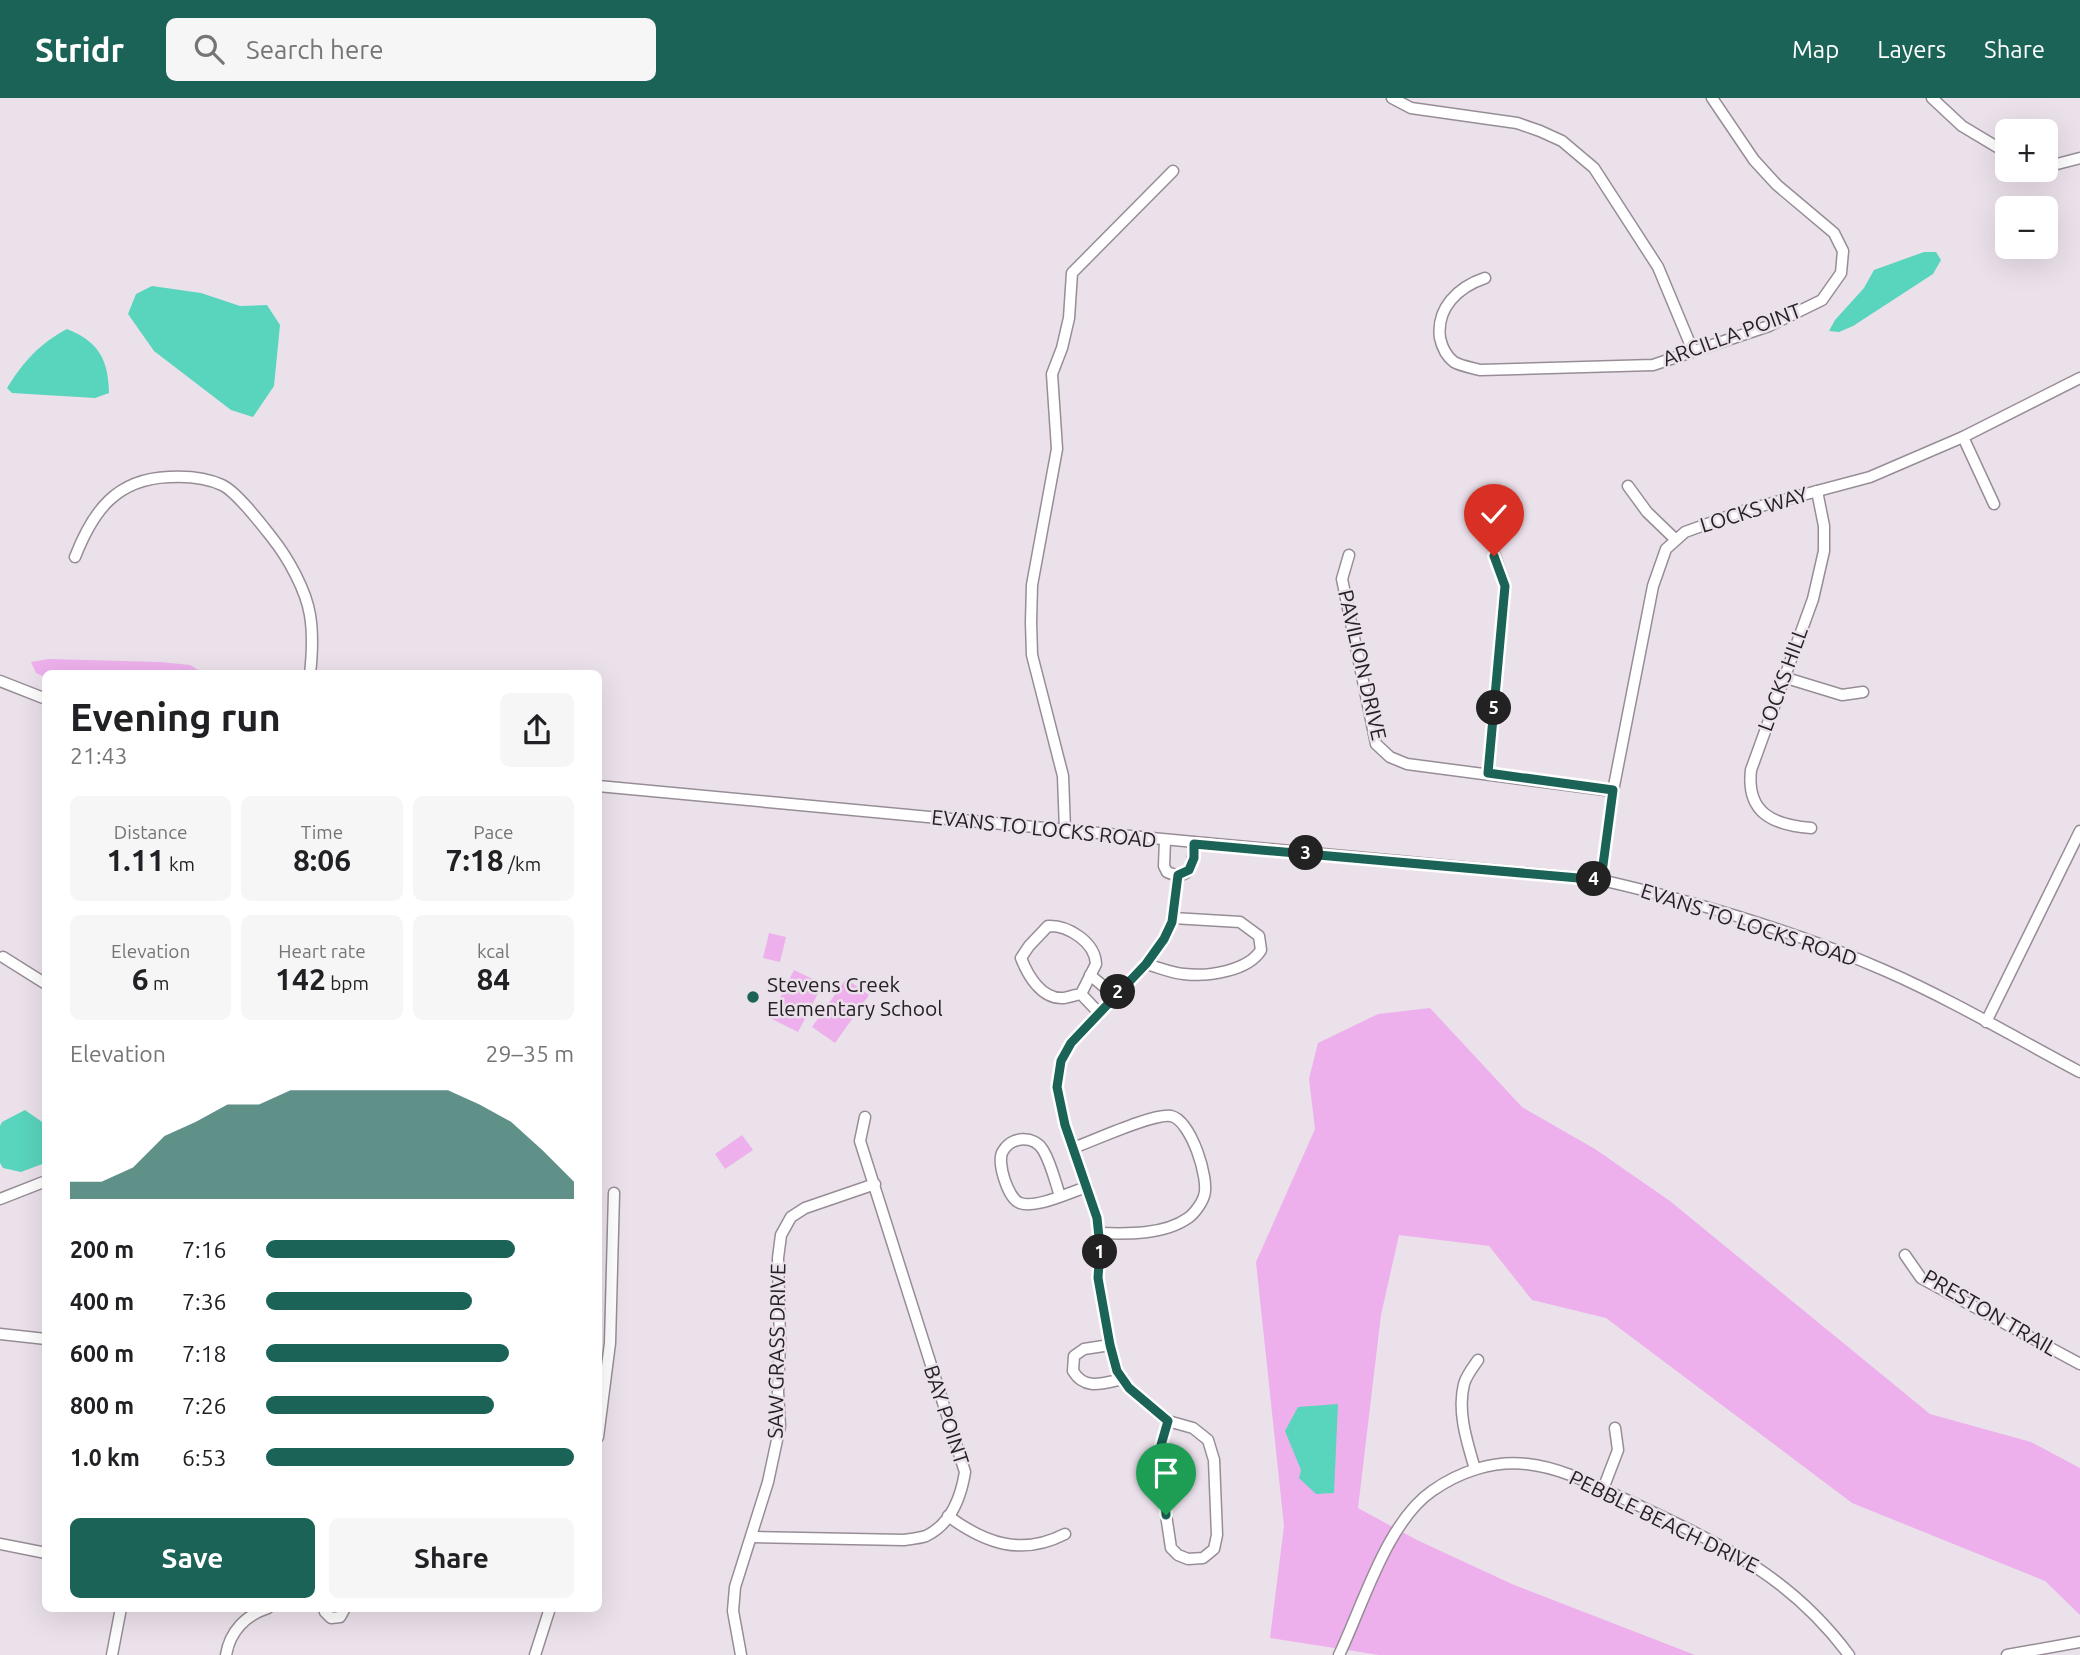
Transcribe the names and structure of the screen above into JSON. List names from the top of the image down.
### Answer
{
  "streets": {
    "street": [
      "ARCILLA POINT",
      "LOCKS WAY",
      "PAVILION DRIVE",
      "LOCKS HILL",
      "EVANS TO LOCKS ROAD",
      "PRESTON TRAIL",
      "SAW GRASS DRIVE",
      "BAY POINT",
      "PEBBLE BEACH DRIVE"
    ]
  },
  "crossings": [
    ["LOCKS WAY", "PAVILION DRIVE"],
    ["LOCKS WAY", "LOCKS HILL"],
    ["LOCKS WAY", "EVANS TO LOCKS ROAD"],
    ["SAW GRASS DRIVE", "BAY POINT"]
  ],
  "places": ["Stevens Creek Elementary School"],
  "page": {
    "header": "Stridr",
    "search": "Search here",
    "nav": ["Map", "Layers", "Share"],
    "map_buttons": ["+", "−"],
    "heading": ["Evening run", "21:43"],
    "pins": [
      "5",
      "3",
      "4",
      "2",
      "1"
    ],
    "stats": [
      ["Distance", "1.11 km"],
      ["Time", "8:06"],
      ["Pace", "7:18 /km"],
      ["Elevation", "6 m"],
      ["Heart rate", "142 bpm"],
      ["kcal", "84"]
    ],
    "chart": ["Elevation", "29–35 m"],
    "list": [
      {
        "name": "200 m",
        "note": "7:16"
      },
      {
        "name": "400 m",
        "note": "7:36"
      },
      {
        "name": "600 m",
        "note": "7:18"
      },
      {
        "name": "800 m",
        "note": "7:26"
      },
      {
        "name": "1.0 km",
        "note": "6:53"
      }
    ],
    "buttons": ["Save", "Share"]
  }
}
